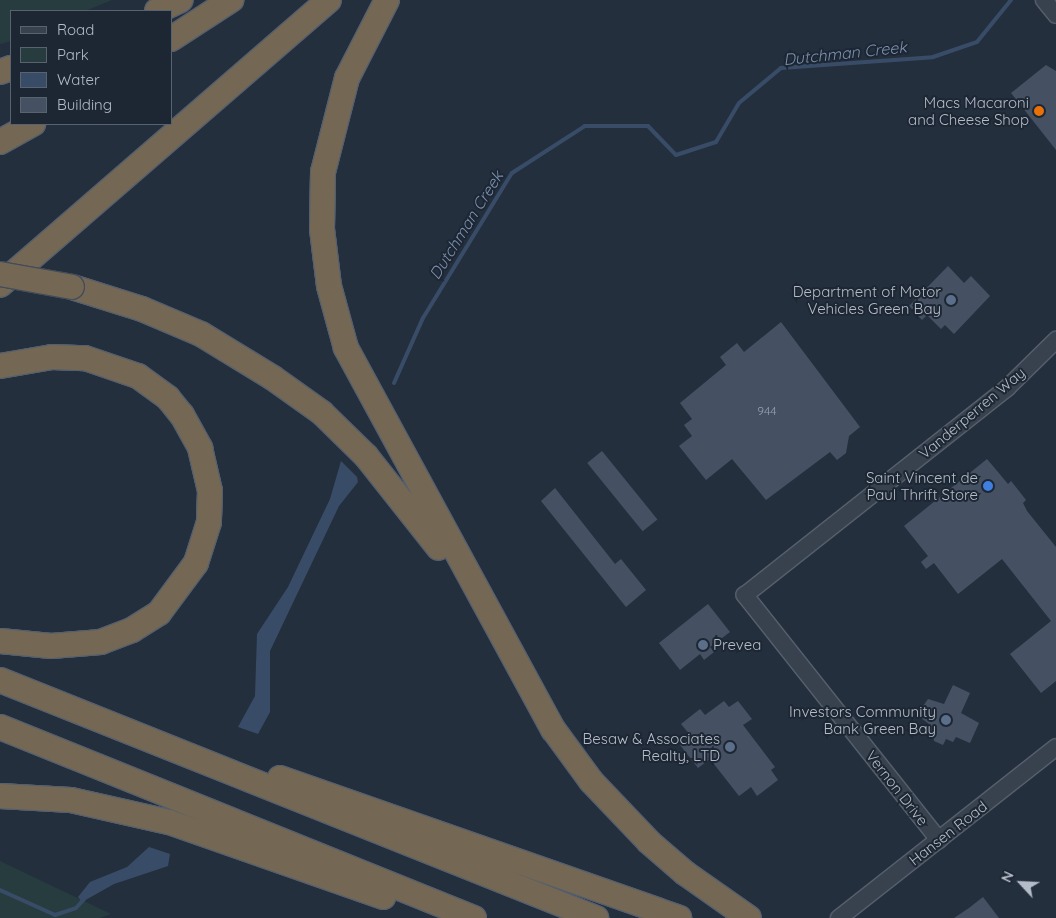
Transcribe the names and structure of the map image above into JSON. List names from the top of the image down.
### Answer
{
  "streets": {
    "street": ["Vanderperren Way", "Vernon Drive", "Hansen Road"]
  },
  "crossings": [
    ["Vanderperren Way", "Vernon Drive"],
    ["Vernon Drive", "Hansen Road"]
  ],
  "water": ["Dutchman Creek"],
  "places": [
    "Macs Macaroni and Cheese Shop",
    "Department of Motor Vehicles Green Bay",
    "Saint Vincent de Paul Thrift Store",
    "Prevea",
    "Investors Community Bank Green Bay",
    "Besaw & Associates Realty, LTD"
  ],
  "house_numbers": ["944"],
  "legend": [
    "Road",
    "Park",
    "Water",
    "Building"
  ],
  "north": "top left"
}
